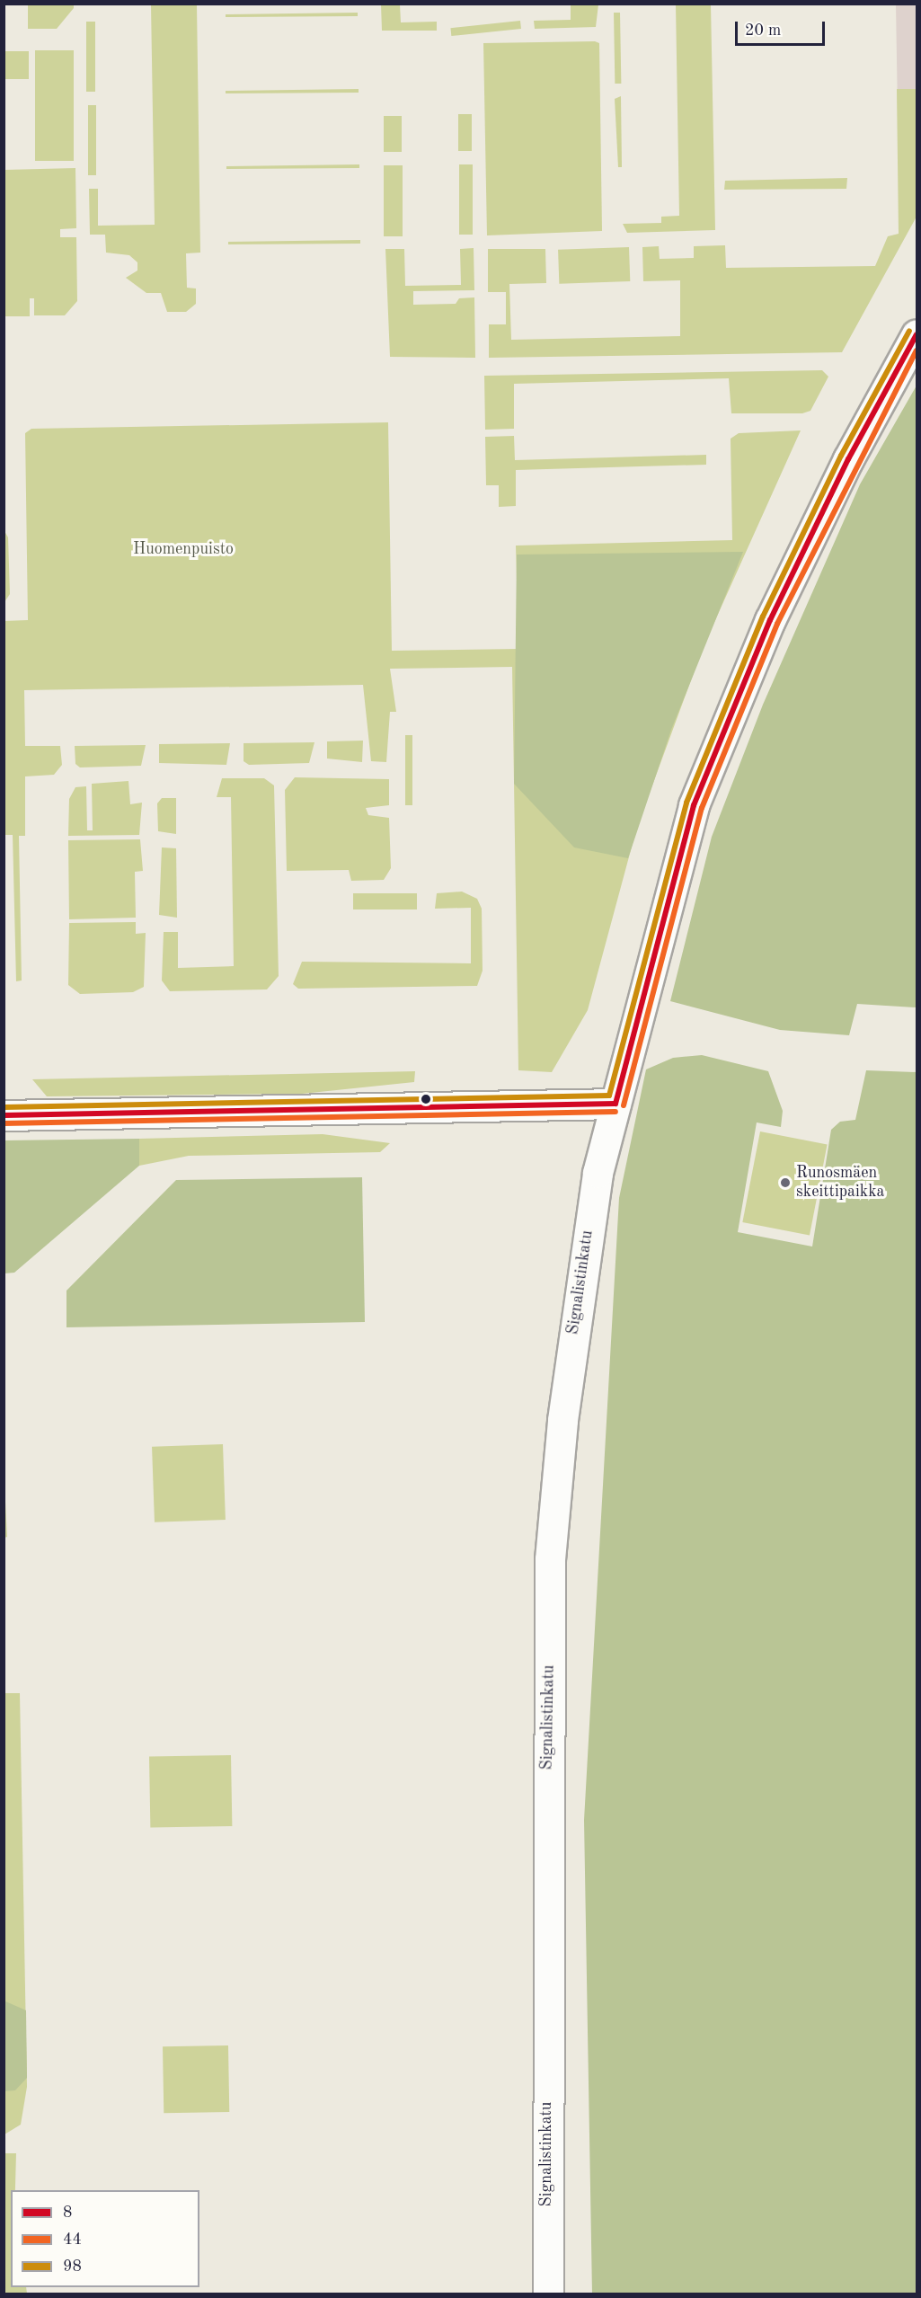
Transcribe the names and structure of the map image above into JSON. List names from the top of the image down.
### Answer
{
  "streets": {
    "street": ["Signalistinkatu"]
  },
  "parks": ["Huomenpuisto"],
  "places": ["Runosmäen skeittipaikka"],
  "lines": ["transit line 98", "transit line 8", "transit line 44"],
  "legend": ["8", "44", "98"],
  "scale_bar": "20 m"
}
